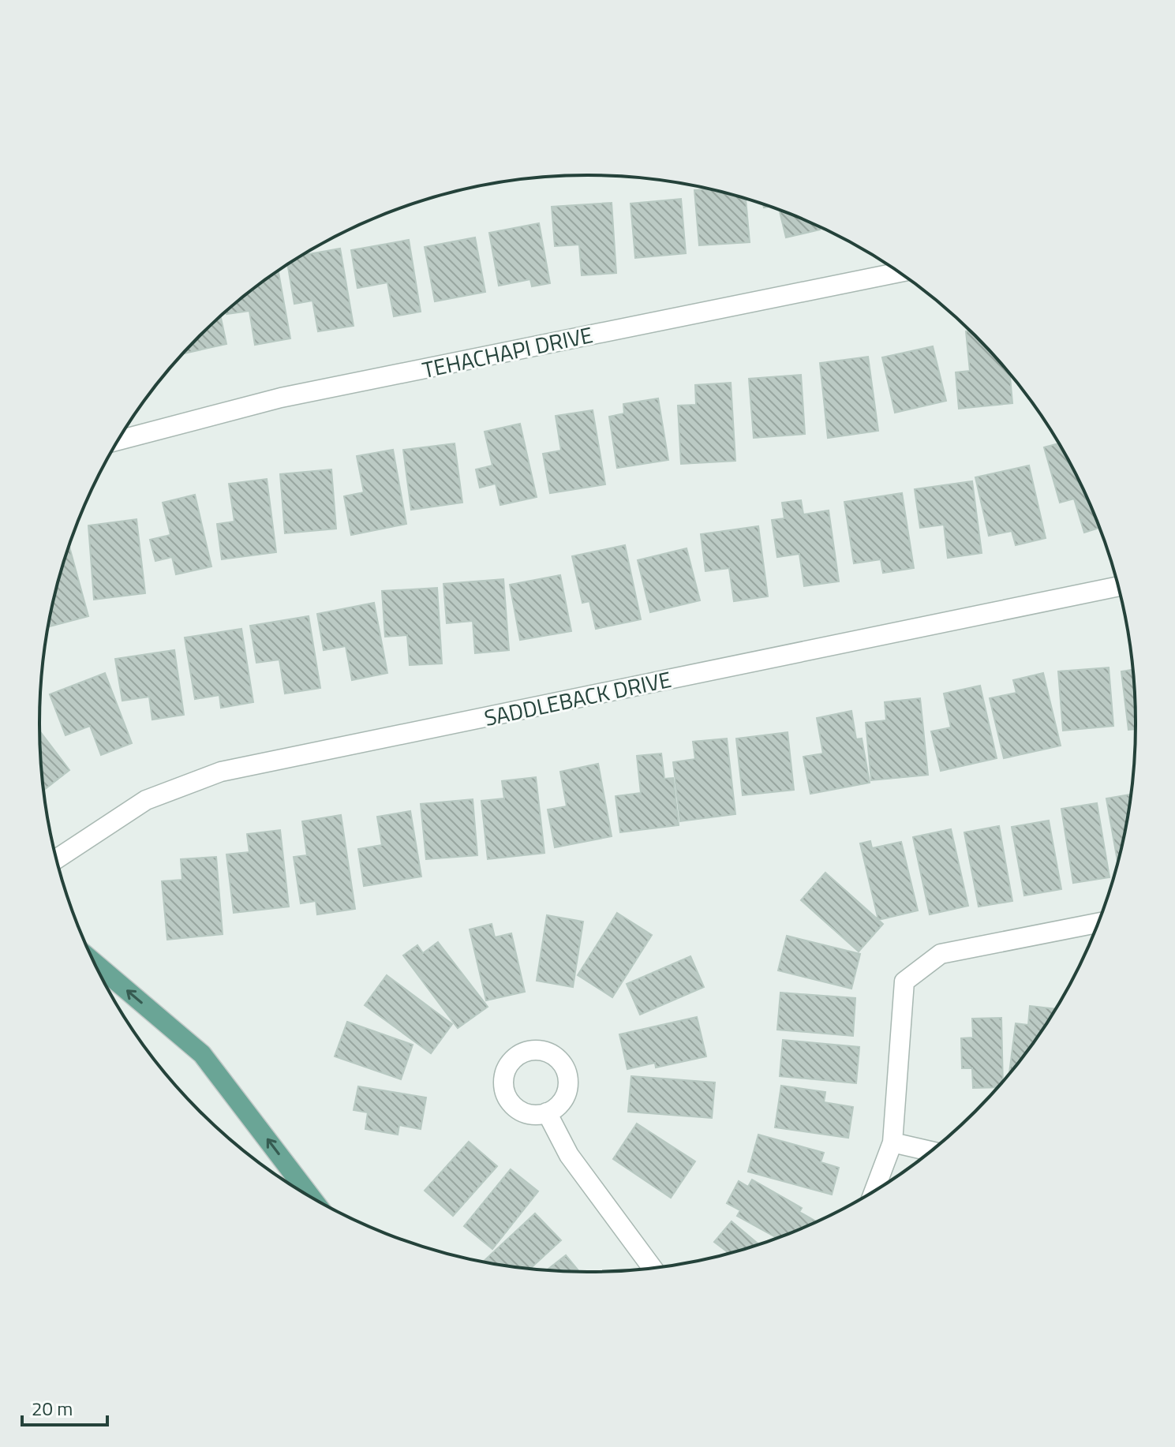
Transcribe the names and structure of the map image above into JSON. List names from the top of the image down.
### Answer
{
  "streets": {
    "street": ["TEHACHAPI DRIVE", "SADDLEBACK DRIVE"]
  },
  "scale_bar": "20 m"
}
